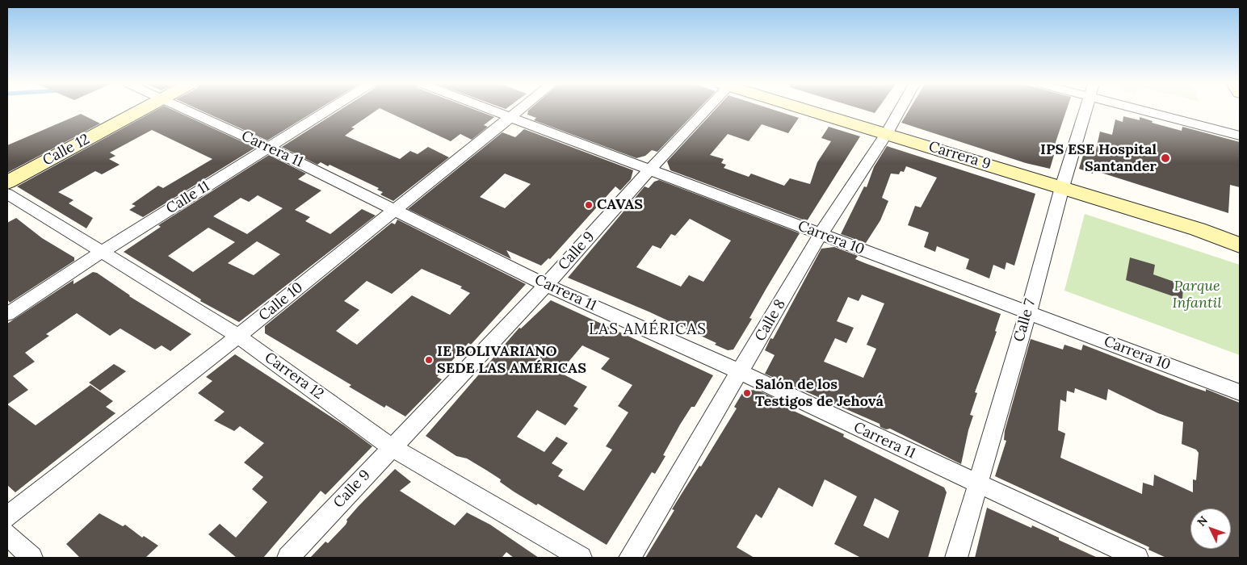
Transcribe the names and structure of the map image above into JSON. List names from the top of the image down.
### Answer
{
  "streets": {
    "main road": ["Calle 12", "Carrera 9"],
    "street": [
      "Carrera 11",
      "Calle 11",
      "Carrera 10",
      "Calle 9",
      "Calle 10",
      "Calle 8",
      "Calle 7",
      "Carrera 12"
    ]
  },
  "crossings": [
    ["Carrera 11", "Calle 11"],
    ["Carrera 11", "Calle 9"],
    ["Carrera 11", "Calle 10"],
    ["Carrera 11", "Calle 8"],
    ["Carrera 11", "Calle 7"],
    ["Carrera 9", "Calle 8"],
    ["Carrera 9", "Calle 7"],
    ["Calle 11", "Carrera 12"],
    ["Carrera 10", "Calle 9"],
    ["Carrera 10", "Calle 10"],
    ["Carrera 10", "Calle 8"],
    ["Carrera 10", "Calle 7"],
    ["Calle 9", "Carrera 12"],
    ["Calle 10", "Carrera 12"]
  ],
  "districts": ["LAS AMÉRICAS"],
  "parks": ["Parque Infantil"],
  "places": [
    "IPS ESE Hospital Santander",
    "CAVAS",
    "IE BOLIVARIANO SEDE LAS AMÉRICAS",
    "Salón de los Testigos de Jehová"
  ],
  "north": "top left"
}
